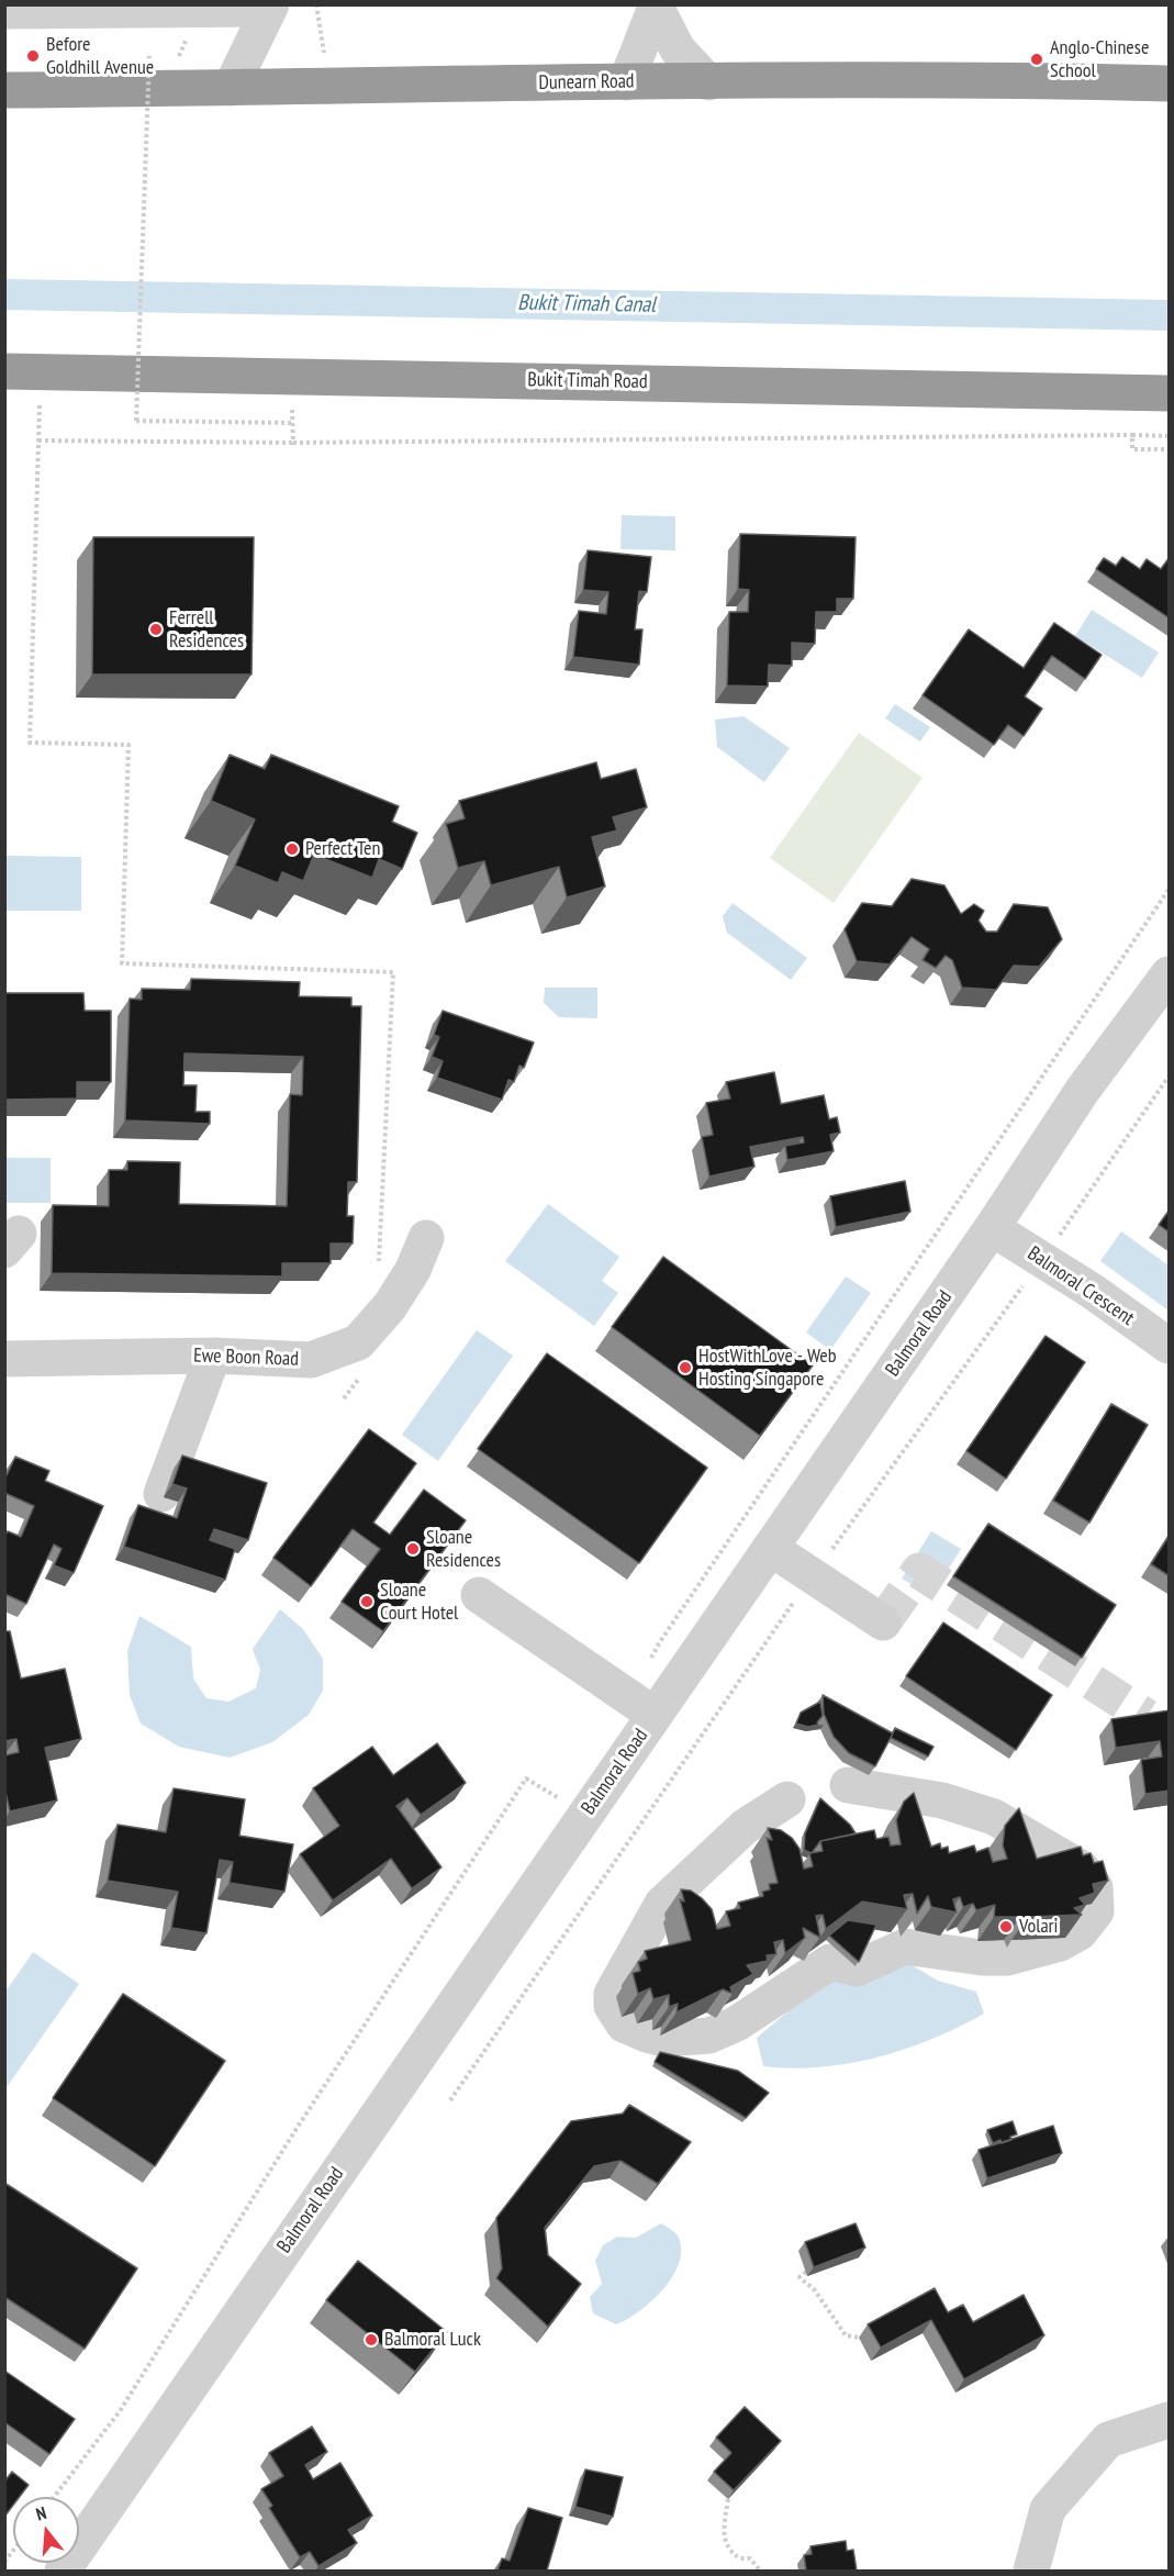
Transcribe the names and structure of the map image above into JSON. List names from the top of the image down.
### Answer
{
  "streets": {
    "highway": ["Dunearn Road", "Bukit Timah Road"],
    "street": ["Balmoral Crescent", "Balmoral Road", "Ewe Boon Road"]
  },
  "crossings": [
    ["Balmoral Crescent", "Balmoral Road"]
  ],
  "water": ["Bukit Timah Canal"],
  "places": [
    "Before Goldhill Avenue",
    "Anglo-Chinese School",
    "Ferrell Residences",
    "Perfect Ten",
    "HostWithLove - Web Hosting Singapore",
    "Sloane Residences",
    "Sloane Court Hotel",
    "Volari",
    "Balmoral Luck"
  ],
  "north": "top"
}
